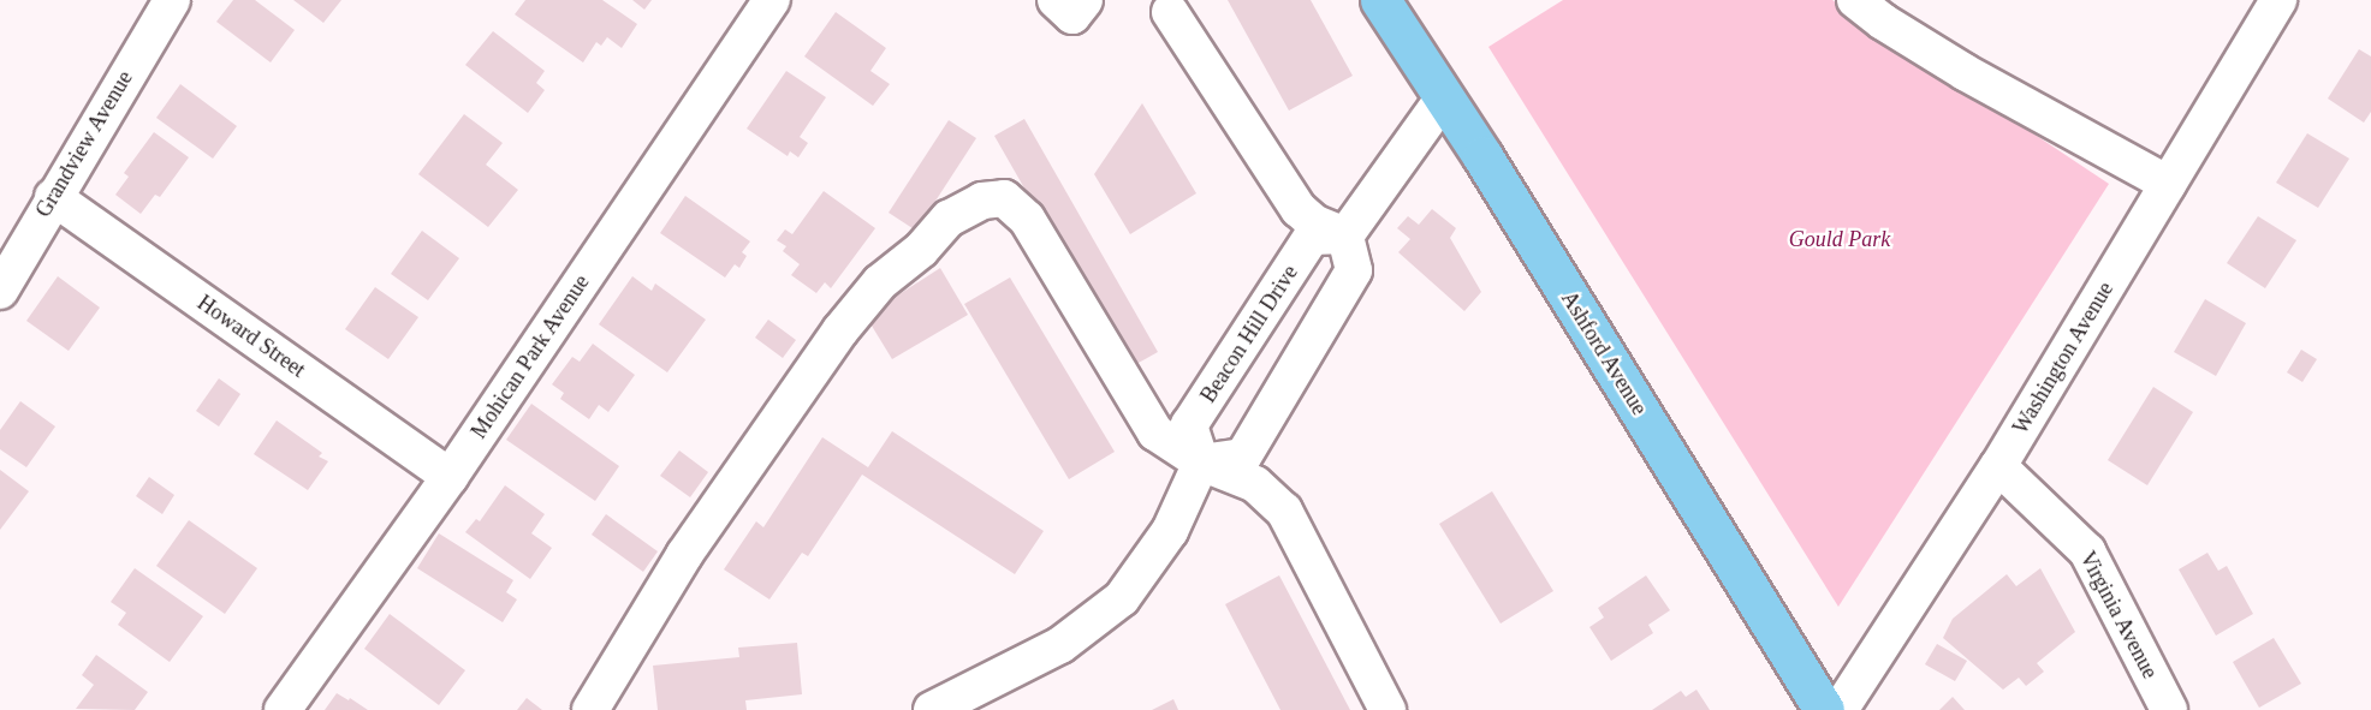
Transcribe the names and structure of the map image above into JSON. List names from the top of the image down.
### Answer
{
  "streets": {
    "main road": ["Ashford Avenue"],
    "street": [
      "Grandview Avenue",
      "Beacon Hill Drive",
      "Howard Street",
      "Mohican Park Avenue",
      "Washington Avenue",
      "Virginia Avenue"
    ]
  },
  "crossings": [
    ["Grandview Avenue", "Howard Street"],
    ["Howard Street", "Mohican Park Avenue"],
    ["Washington Avenue", "Virginia Avenue"]
  ],
  "parks": ["Gould Park"]
}
